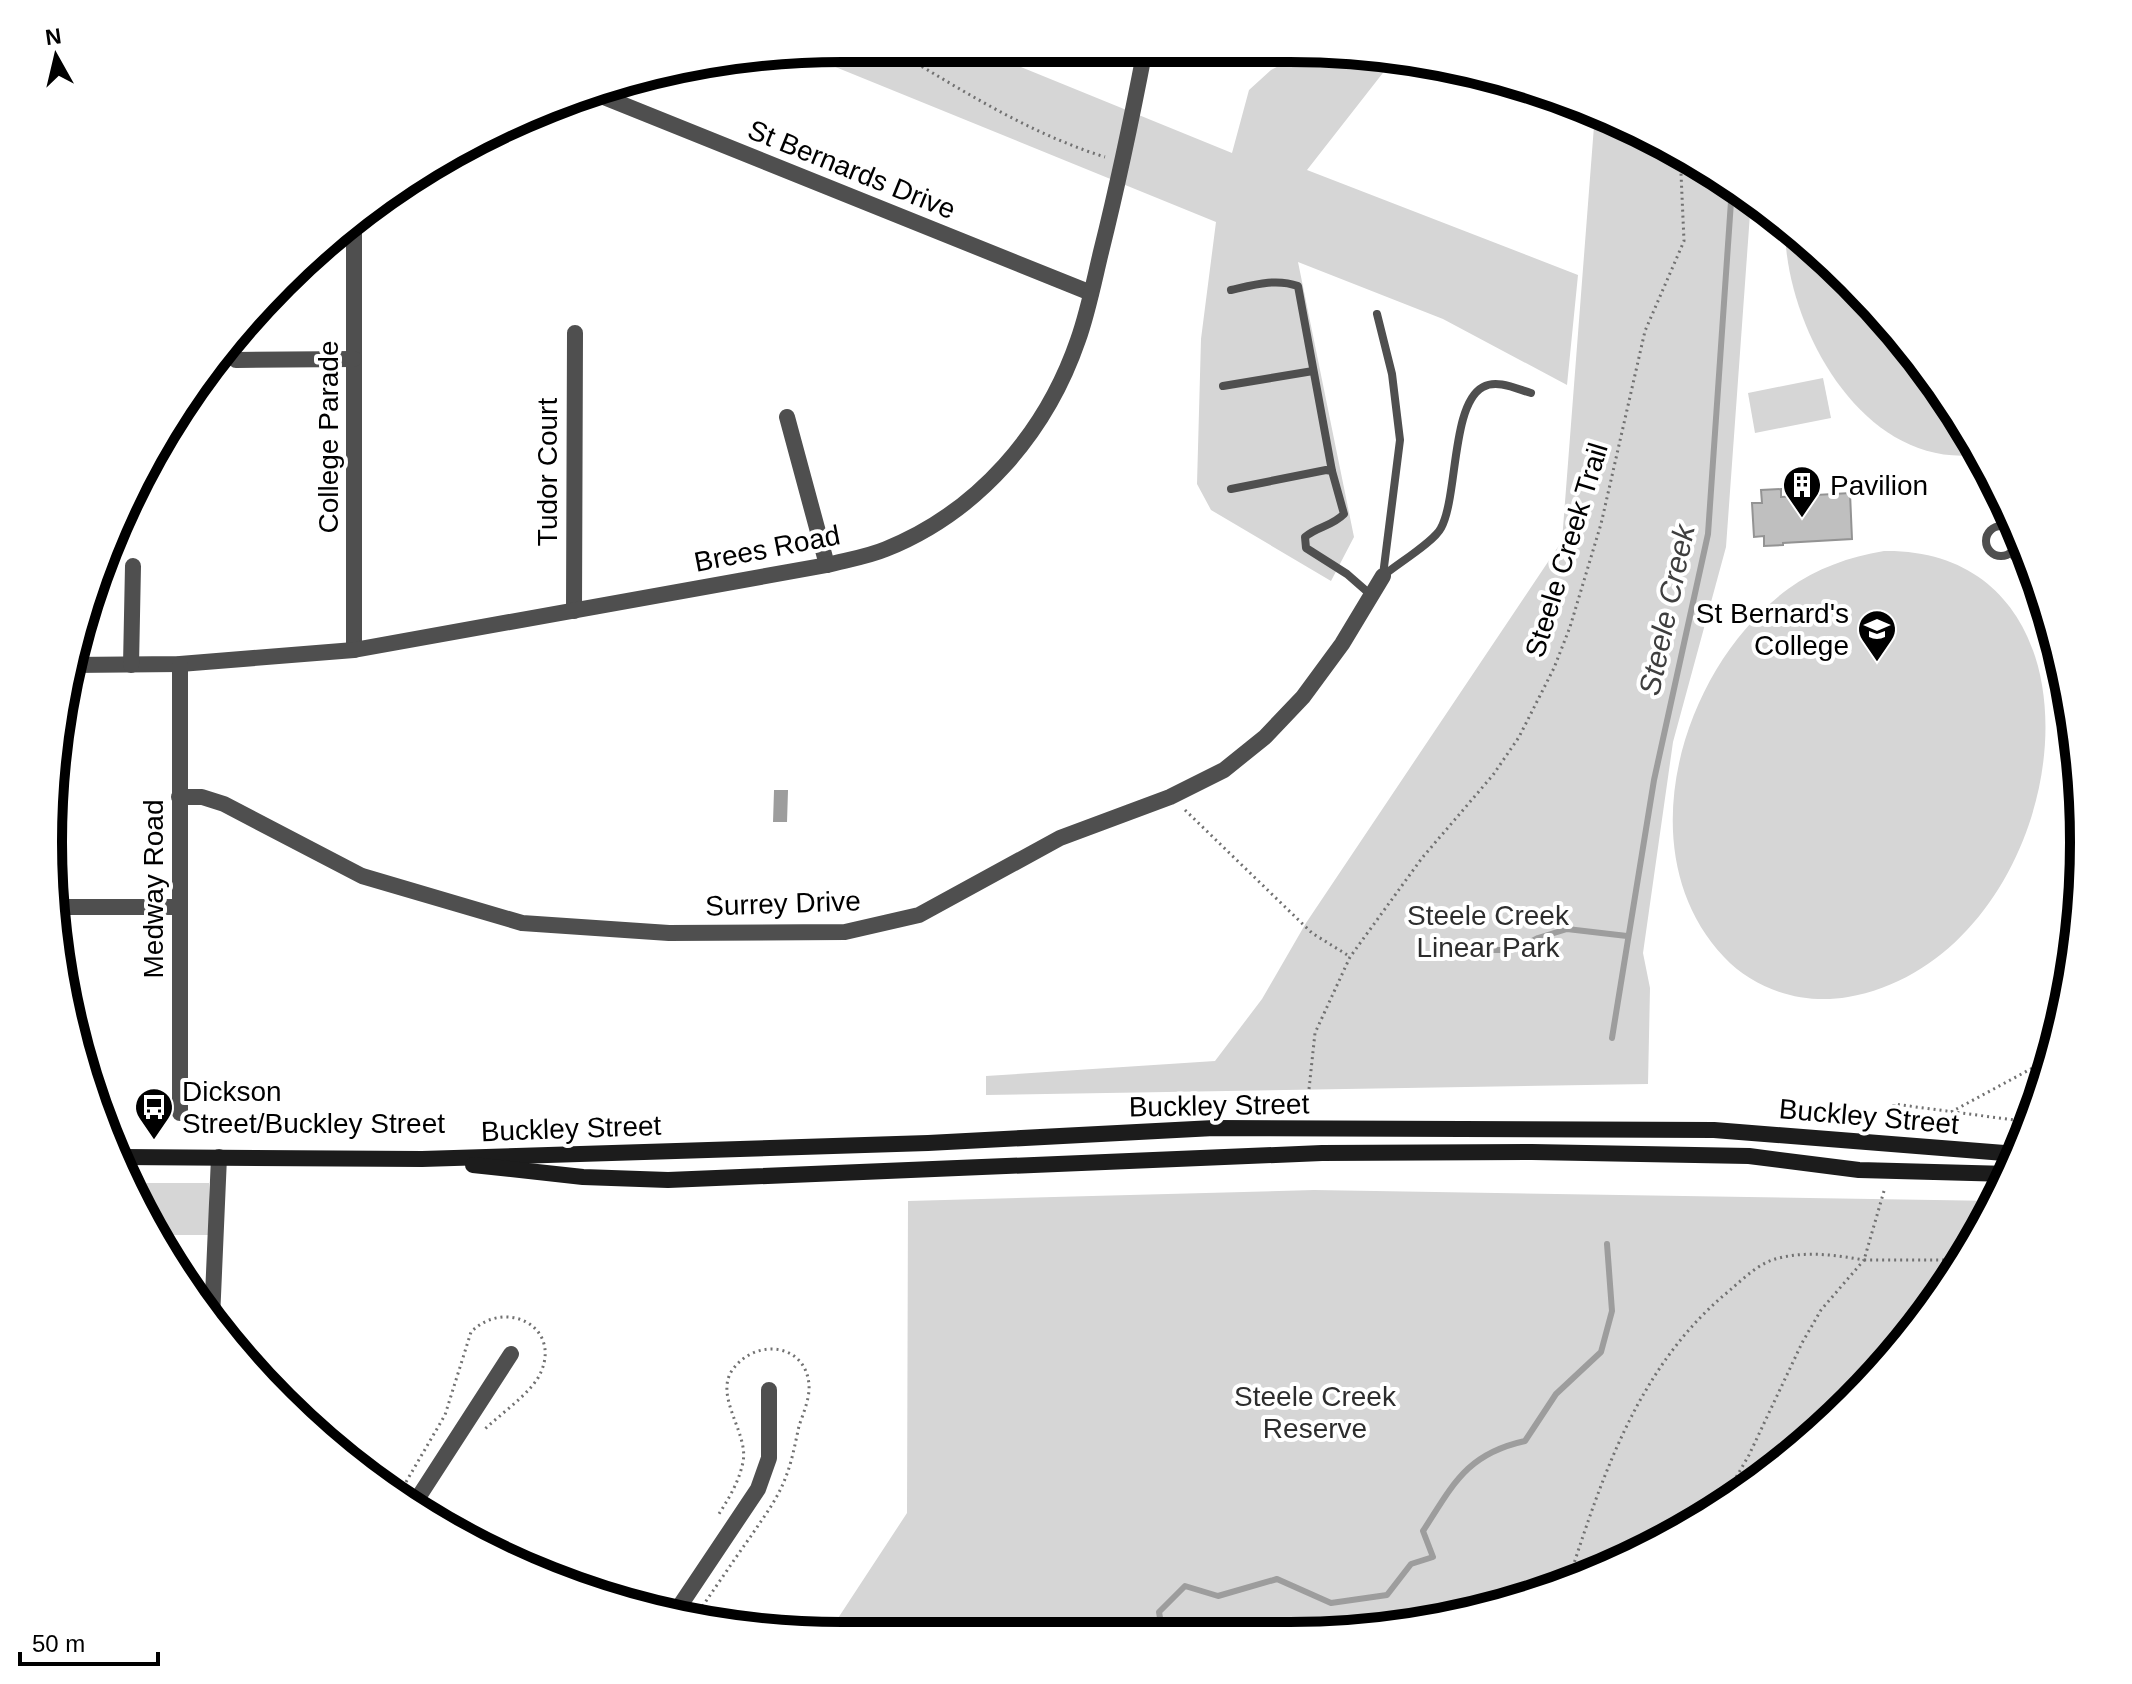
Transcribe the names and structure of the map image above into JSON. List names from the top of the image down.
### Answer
{
  "streets": {
    "main road": ["Buckley Street"],
    "street": [
      "St Bernards Drive",
      "College Parade",
      "Tudor Court",
      "Brees Road",
      "Medway Road",
      "Surrey Drive"
    ],
    "path": ["Steele Creek Trail"]
  },
  "crossings": [
    ["St Bernards Drive", "Brees Road"],
    ["College Parade", "Brees Road"],
    ["Tudor Court", "Brees Road"],
    ["Brees Road", "Medway Road"],
    ["Medway Road", "Surrey Drive"]
  ],
  "water": ["Steele Creek"],
  "parks": ["Steele Creek Linear Park", "Steele Creek Reserve"],
  "places": {
    "building": ["Pavilion"],
    "school or university": ["St Bernard's College"],
    "bus stop": ["Dickson Street/Buckley Street"]
  },
  "scale_bar": "50 m",
  "north": "top"
}
